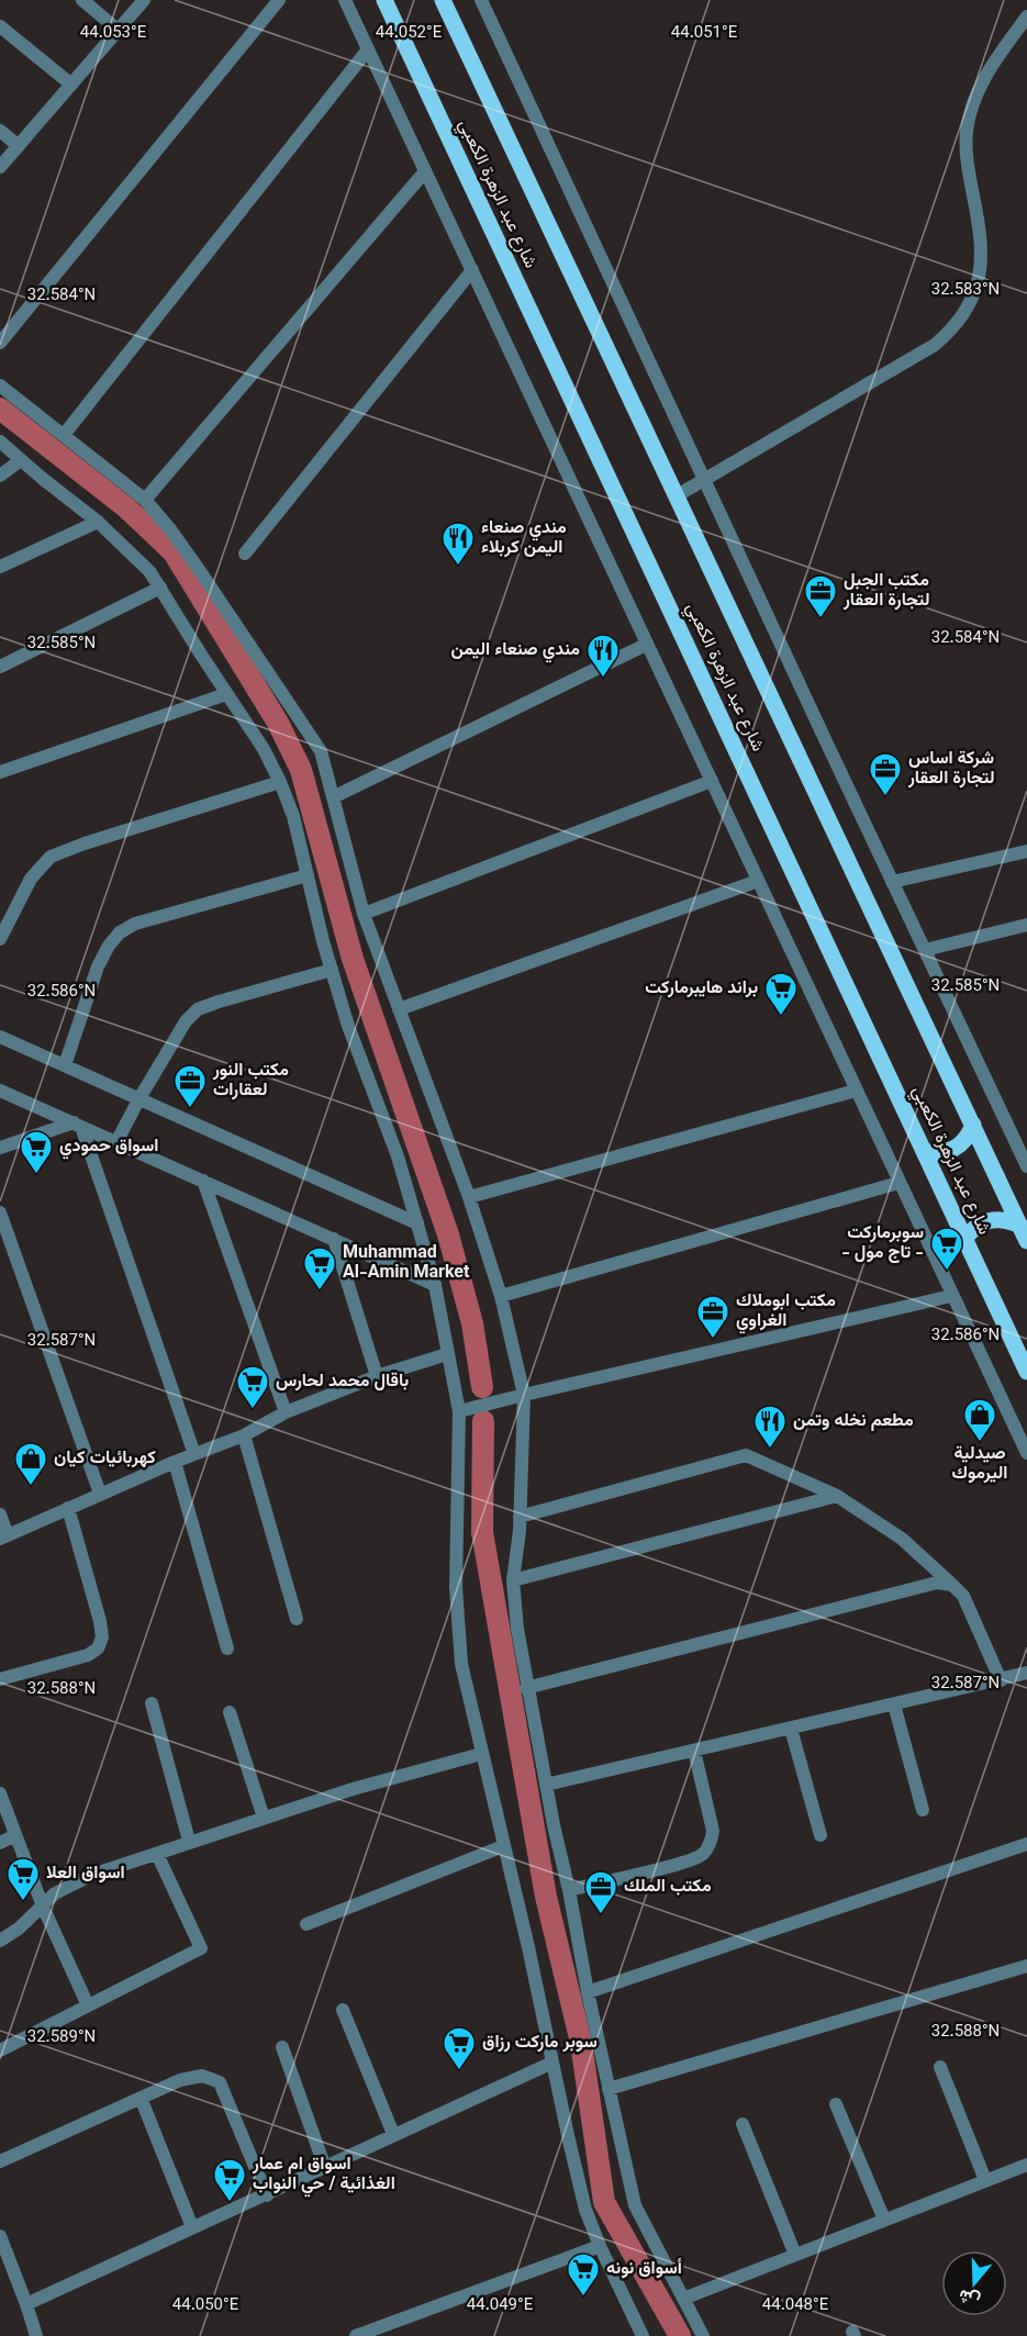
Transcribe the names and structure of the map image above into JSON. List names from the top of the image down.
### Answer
{
  "streets": {
    "main road": ["شارع عبد الزهرة الكعبي"]
  },
  "places": {
    "restaurant": ["مندي صنعاء اليمن كربلاء", "مندي صنعاء اليمن", "مطعم نخله وتمن"],
    "office": [
      "مكتب الجبل لتجارة العقار",
      "شركة اساس لتجارة العقار",
      "مكتب النور لعقارات",
      "مكتب ابوملاك الغراوي",
      "مكتب الملك"
    ],
    "supermarket": [
      "براند هايبرماركت",
      "اسواق حمودي",
      "سوبرماركت - تاج مول -",
      "Muhammad Al-Amin Market",
      "باقال محمد لحارس",
      "اسواق العلا",
      "سوبر ماركت رزاق",
      "اسواق ام عمار الغذائية / حي النواب",
      "أسواق نونه"
    ],
    "shop": ["صيدلية اليرموك", "كهربائيات كيان"]
  },
  "north": "bottom",
  "coordinates": [
    "44.053°E",
    "44.052°E",
    "44.051°E",
    "32.583°N",
    "32.584°N",
    "32.585°N",
    "32.586°N",
    "32.587°N",
    "32.588°N",
    "32.589°N",
    "44.050°E",
    "44.049°E",
    "44.048°E"
  ]
}
